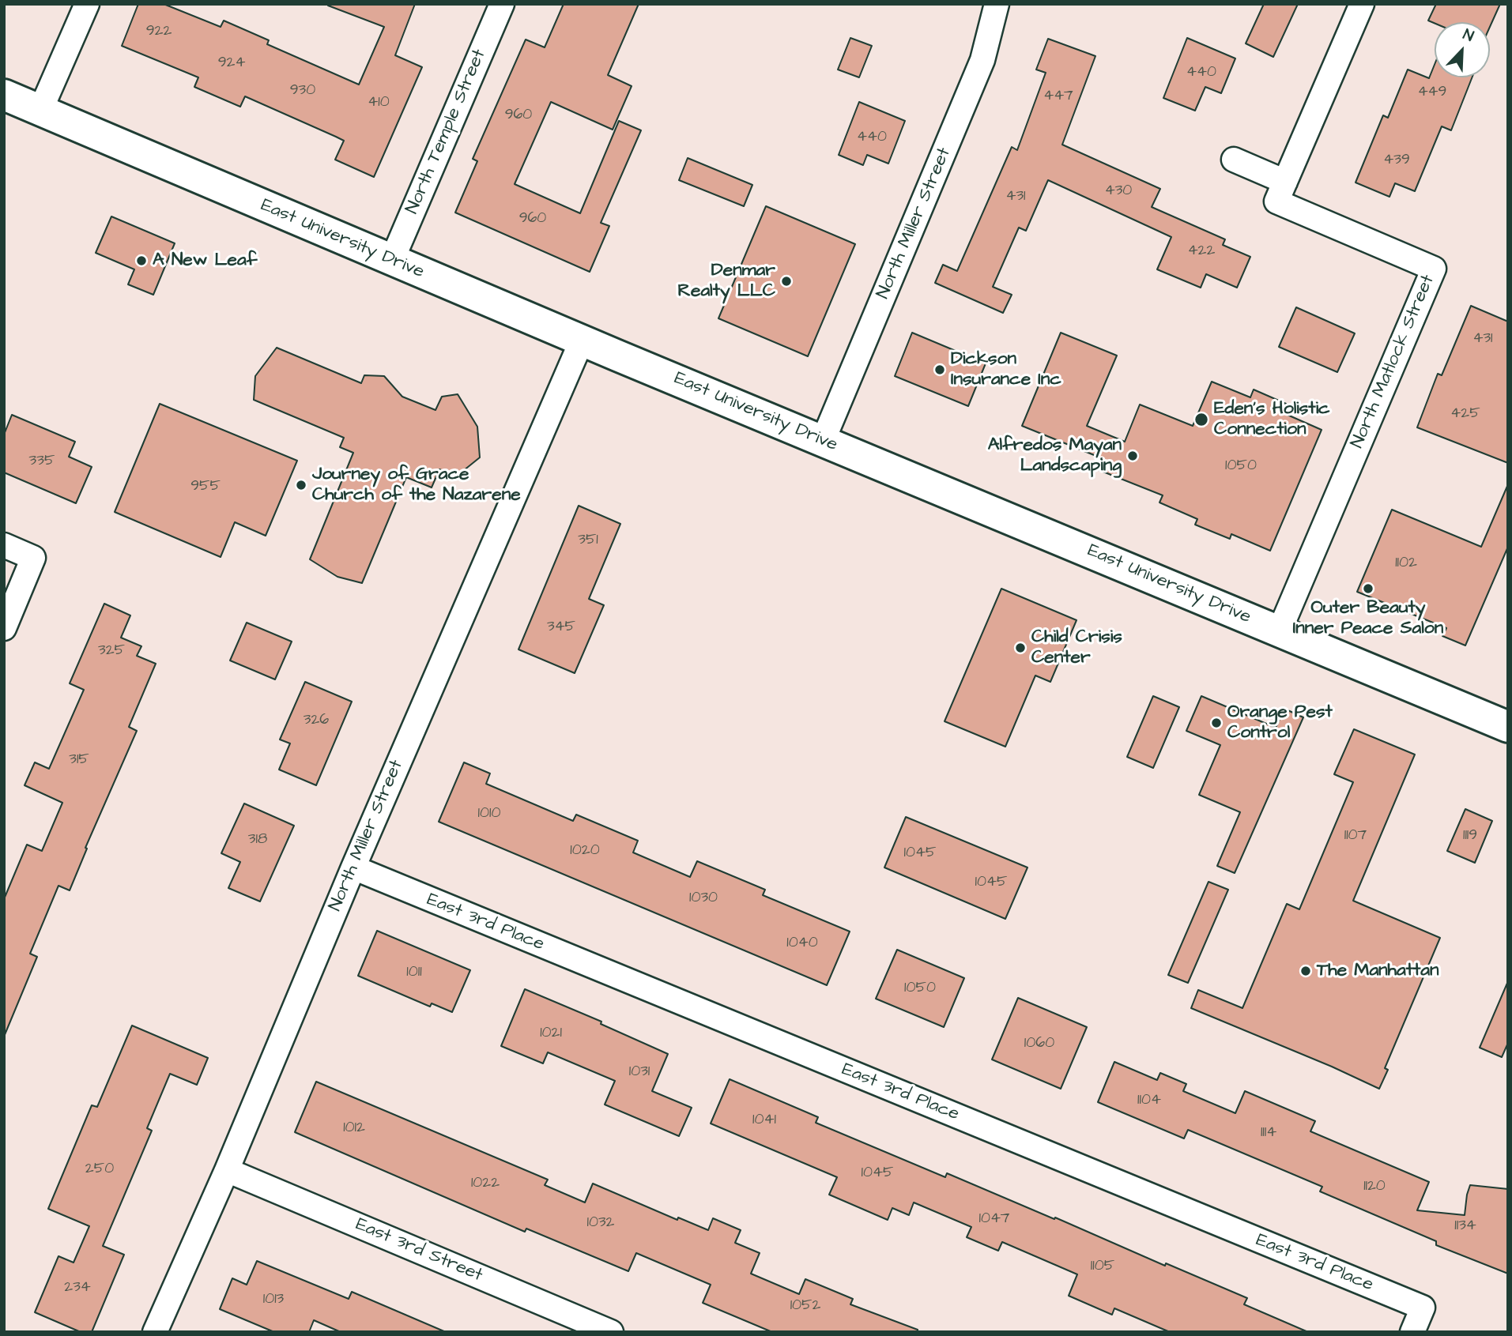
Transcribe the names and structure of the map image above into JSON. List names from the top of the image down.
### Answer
{
  "streets": {
    "main road": ["East University Drive"],
    "street": [
      "North Temple Street",
      "North Miller Street",
      "North Matlock Street",
      "East 3rd Place",
      "East 3rd Street"
    ]
  },
  "crossings": [
    ["North Temple Street", "East University Drive"],
    ["North Miller Street", "East University Drive"],
    ["North Miller Street", "East 3rd Place"],
    ["North Miller Street", "East 3rd Street"],
    ["East University Drive", "North Matlock Street"]
  ],
  "places": [
    "A New Leaf",
    "Denmar Realty LLC",
    "Dickson Insurance Inc",
    "Eden's Holistic Connection",
    "Alfredos Mayan Landscaping",
    "Journey of Grace Church of the Nazarene",
    "Outer Beauty Inner Peace Salon",
    "Child Crisis Center",
    "Orange Pest Control",
    "The Manhattan"
  ],
  "house_numbers": [
    "922",
    "924",
    "440",
    "930",
    "449",
    "447",
    "410",
    "960",
    "440",
    "439",
    "430",
    "431",
    "960",
    "422",
    "431",
    "425",
    "335",
    "1050",
    "955",
    "351",
    "1102",
    "345",
    "325",
    "326",
    "315",
    "1010",
    "1107",
    "1119",
    "318",
    "1020",
    "1045",
    "1045",
    "1030",
    "1040",
    "1011",
    "1050",
    "1021",
    "1060",
    "1031",
    "1104",
    "1041",
    "1012",
    "1114",
    "250",
    "1045",
    "1022",
    "1120",
    "1047",
    "1032",
    "1134",
    "1105",
    "234",
    "1013",
    "1052"
  ],
  "north": "top right"
}
